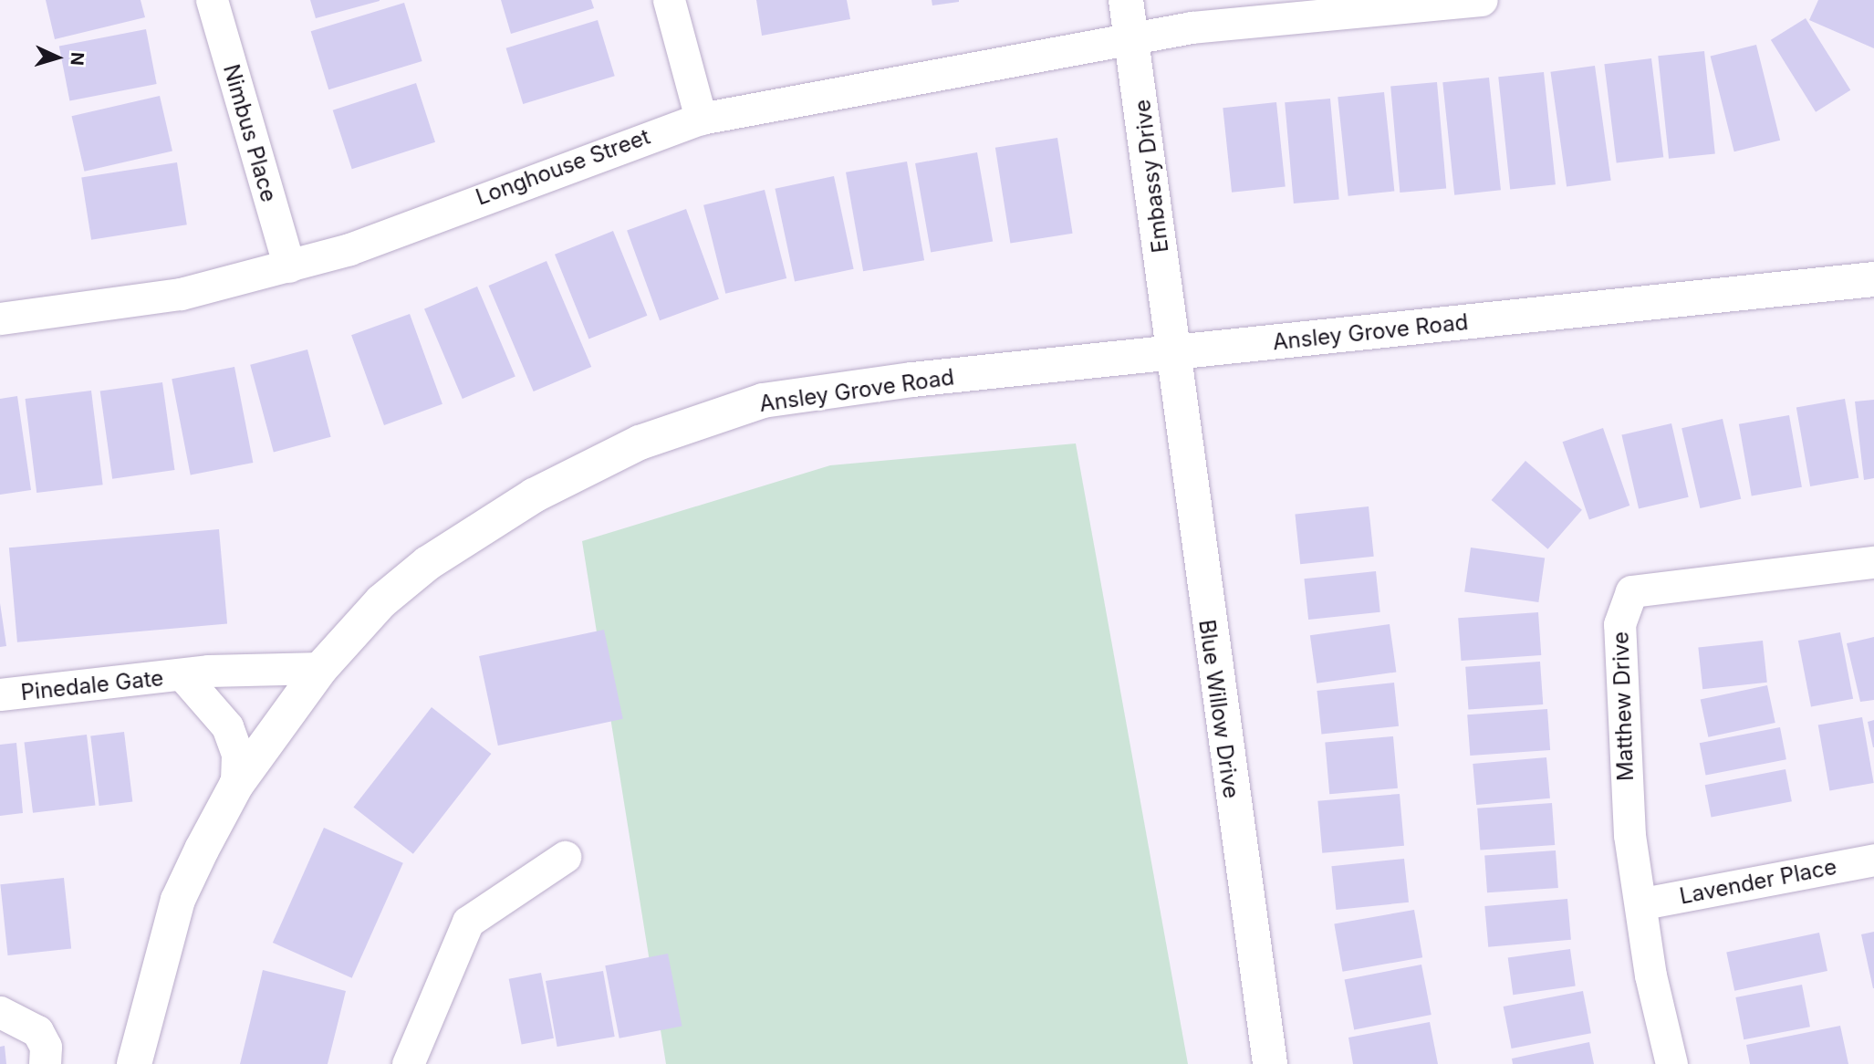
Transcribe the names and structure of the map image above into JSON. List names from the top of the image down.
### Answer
{
  "streets": {
    "street": [
      "Nimbus Place",
      "Longhouse Street",
      "Embassy Drive",
      "Ansley Grove Road",
      "Pinedale Gate",
      "Matthew Drive",
      "Blue Willow Drive",
      "Lavender Place"
    ]
  },
  "crossings": [
    ["Nimbus Place", "Longhouse Street"],
    ["Longhouse Street", "Embassy Drive"],
    ["Embassy Drive", "Ansley Grove Road"],
    ["Embassy Drive", "Blue Willow Drive"],
    ["Ansley Grove Road", "Pinedale Gate"],
    ["Ansley Grove Road", "Blue Willow Drive"],
    ["Matthew Drive", "Lavender Place"]
  ],
  "north": "right"
}
